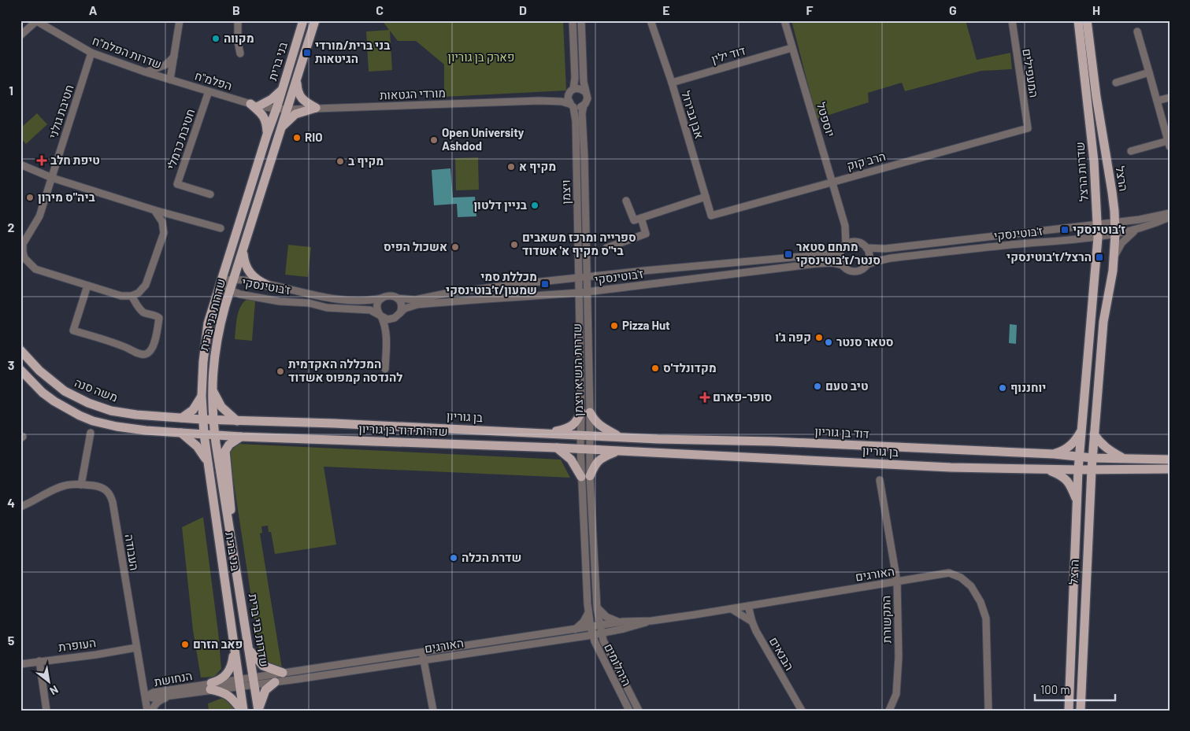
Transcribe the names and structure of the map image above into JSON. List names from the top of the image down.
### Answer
{
  "streets": {
    "main road": [
      "בני ברית",
      "שדרות הרצל",
      "הרצל",
      "שדרות בני ברית",
      "משה סנה",
      "בן גוריון",
      "שדרות דוד בן גוריון",
      "דוד בן גוריון"
    ],
    "street": [
      "שדרות הפלמ\"ח",
      "דוד ילין",
      "המעפילים",
      "הפלמ\"ח",
      "מורדי הגטאות",
      "חטיבת גולני",
      "אבן גבירול",
      "יוספטל",
      "חטיבת כרמלי",
      "הרב קוק",
      "ויצמן",
      "ז'בוטינסקי",
      "שדרות הנשיא ויצמן",
      "העבודה",
      "האורגים",
      "התקשורת",
      "העופרת",
      "הבנאים",
      "היהלומים",
      "הנחושת"
    ]
  },
  "crossings": [
    ["שדרות הפלמ\"ח", "הפלמ\"ח"],
    ["שדרות הפלמ\"ח", "חטיבת גולני"],
    ["דוד ילין", "אבן גבירול"],
    ["דוד ילין", "יוספטל"],
    ["בני ברית", "שדרות בני ברית"],
    ["המעפילים", "הרב קוק"],
    ["הפלמ\"ח", "חטיבת כרמלי"],
    ["מורדי הגטאות", "ויצמן"],
    ["מורדי הגטאות", "שדרות בני ברית"],
    ["מורדי הגטאות", "שדרות הנשיא ויצמן"],
    ["אבן גבירול", "הרב קוק"],
    ["יוספטל", "הרב קוק"],
    ["יוספטל", "ז'בוטינסקי"],
    ["שדרות הרצל", "הרצל"],
    ["שדרות הרצל", "ז'בוטינסקי"],
    ["הרצל", "ז'בוטינסקי"],
    ["הרצל", "בן גוריון"],
    ["הרצל", "דוד בן גוריון"],
    ["ויצמן", "ז'בוטינסקי"],
    ["ויצמן", "שדרות הנשיא ויצמן"],
    ["ז'בוטינסקי", "שדרות בני ברית"],
    ["ז'בוטינסקי", "שדרות הנשיא ויצמן"],
    ["שדרות בני ברית", "משה סנה"],
    ["שדרות בני ברית", "שדרות דוד בן גוריון"],
    ["שדרות בני ברית", "האורגים"],
    ["שדרות הנשיא ויצמן", "בן גוריון"],
    ["שדרות הנשיא ויצמן", "שדרות דוד בן גוריון"],
    ["שדרות הנשיא ויצמן", "דוד בן גוריון"],
    ["שדרות הנשיא ויצמן", "האורגים"],
    ["שדרות הנשיא ויצמן", "היהלומים"],
    ["משה סנה", "שדרות דוד בן גוריון"],
    ["בן גוריון", "שדרות דוד בן גוריון"],
    ["העבודה", "העופרת"],
    ["העבודה", "הנחושת"],
    ["האורגים", "התקשורת"],
    ["האורגים", "הבנאים"],
    ["האורגים", "היהלומים"],
    ["האורגים", "הנחושת"]
  ],
  "parks": ["פארק בן גוריון"],
  "places": {
    "other": [
      "מקווה",
      "RIO",
      "Open University Ashdod",
      "מקיף ב",
      "מקיף א",
      "ביה\"ס מירון",
      "בניין דלטון",
      "ספרייה ומרכז משאבים בי\"ס מקיף א' אשדוד",
      "אשכול הפיס",
      "Pizza Hut",
      "קפה ג'ו",
      "סטאר סנטר",
      "מקדונלד'ס",
      "המכללה האקדמית להנדסה קמפוס אשדוד",
      "טיב טעם",
      "יוחננוף",
      "שדרת הכלה",
      "פאב הזרם"
    ],
    "transit": [
      "בני ברית/מורדי הגיטאות",
      "ז׳בוטינסקי",
      "מתחם סטאר סנטר/ז׳בוטינסקי",
      "הרצל/ז׳בוטינסקי",
      "מכללת סמי שמעון/ז׳בוטינסקי"
    ],
    "health": ["טיפת חלב", "סופר-פארם"]
  },
  "scale_bar": "100 m",
  "north": "bottom right",
  "grid": {
    "columns": [
      "A",
      "B",
      "C",
      "D",
      "E",
      "F",
      "G",
      "H"
    ],
    "rows": [
      "1",
      "2",
      "3",
      "4",
      "5"
    ]
  }
}
